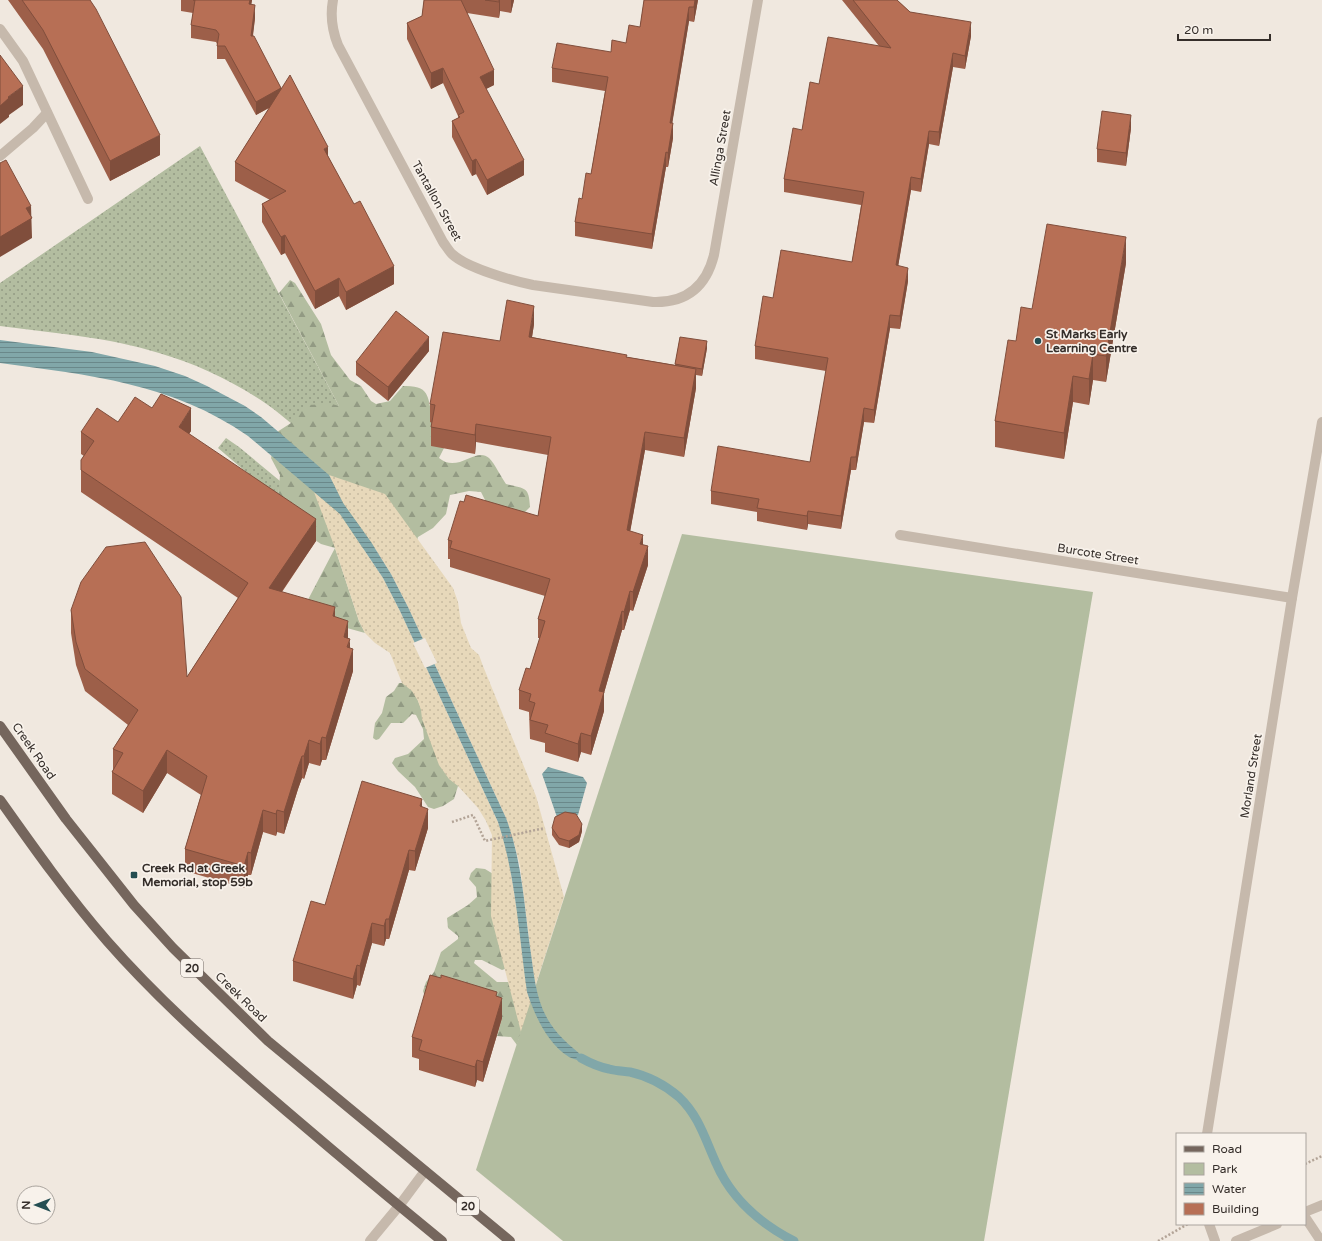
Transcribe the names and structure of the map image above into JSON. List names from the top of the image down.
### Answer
{
  "streets": {
    "main road": ["Creek Road", "20"],
    "street": [
      "Allinga Street",
      "Tantallon Street",
      "Burcote Street",
      "Morland Street"
    ]
  },
  "crossings": [
    ["Allinga Street", "Tantallon Street"],
    ["Burcote Street", "Morland Street"]
  ],
  "places": {
    "other": ["St Marks Early Learning Centre"],
    "transit": ["Creek Rd at Greek Memorial, stop 59b"]
  },
  "legend": [
    "Road",
    "Park",
    "Water",
    "Building"
  ],
  "scale_bar": "20 m",
  "north": "left"
}
